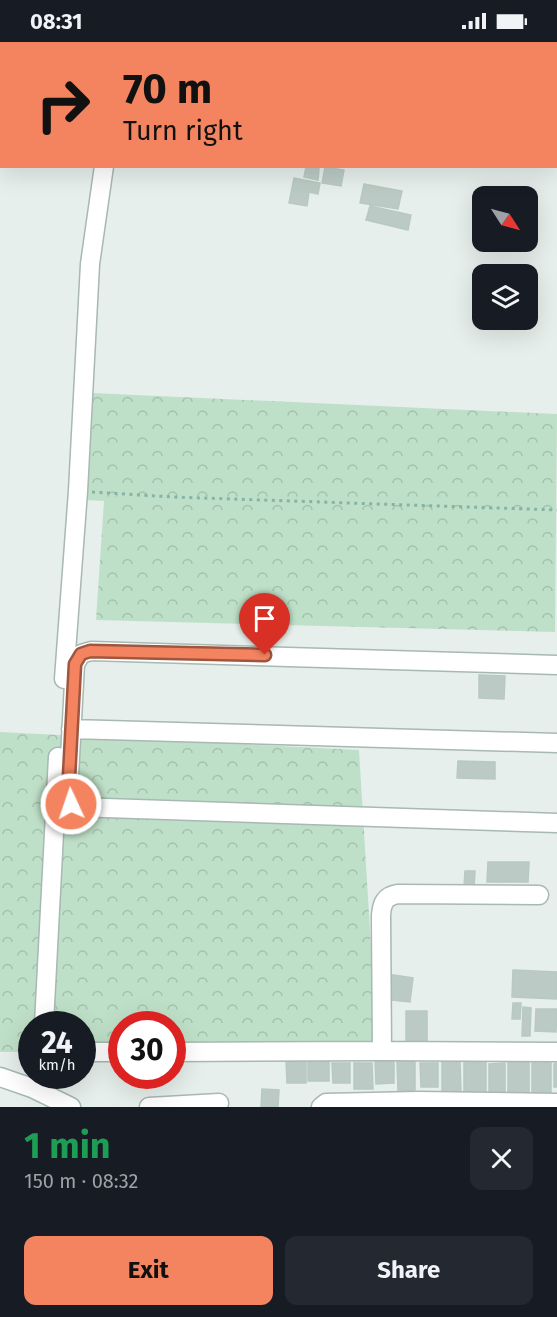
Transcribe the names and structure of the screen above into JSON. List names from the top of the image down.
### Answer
{
  "north": "bottom right",
  "page": {
    "status": "08:31",
    "turn": ["70 m", "Turn right"],
    "speed": "24 km/h",
    "limit": "30",
    "heading": ["1 min", "150 m · 08:32"],
    "buttons": ["Exit", "Share"]
  }
}
